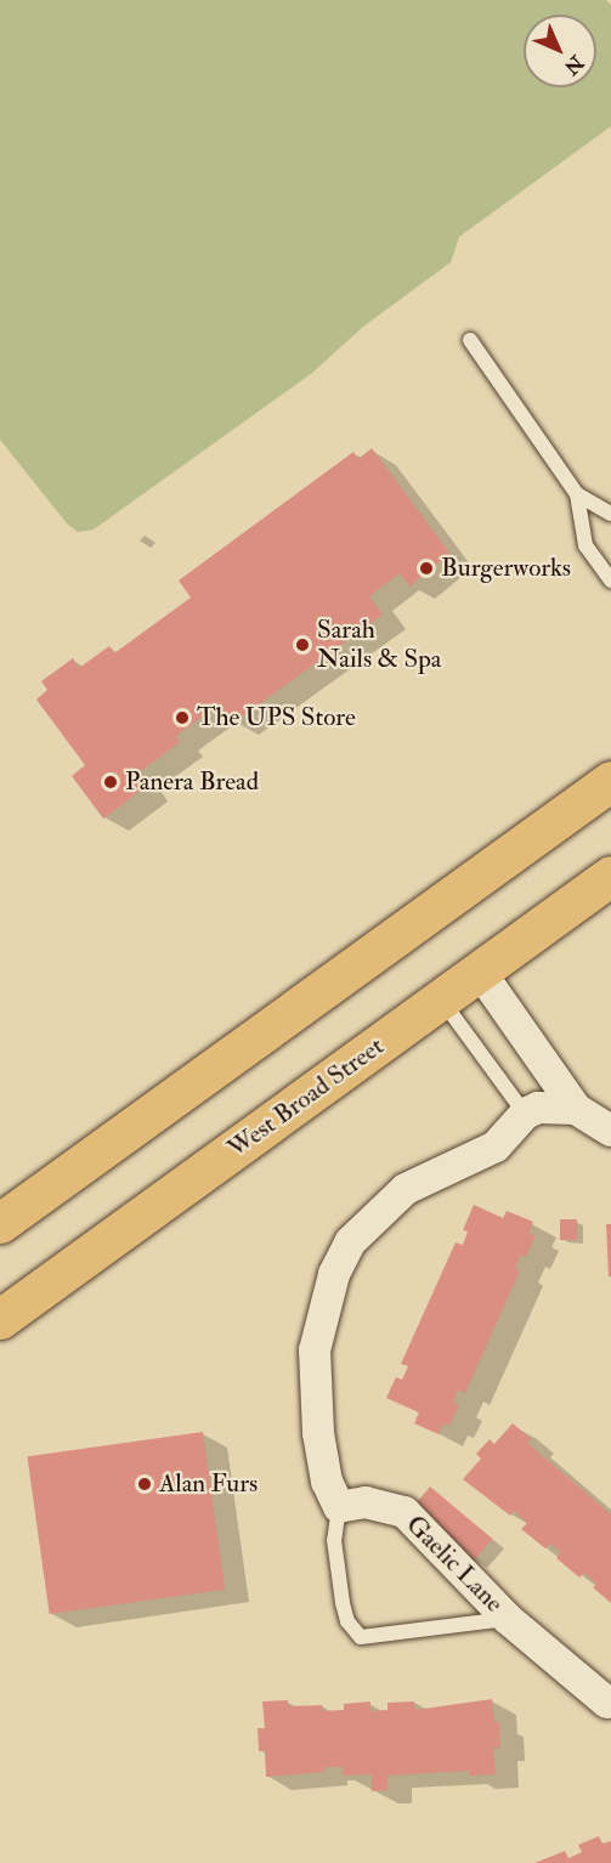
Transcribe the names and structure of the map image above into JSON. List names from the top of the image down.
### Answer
{
  "streets": {
    "main road": ["West Broad Street"],
    "street": ["Gaelic Lane"]
  },
  "places": [
    "Burgerworks",
    "Sarah Nails & Spa",
    "The UPS Store",
    "Panera Bread",
    "Alan Furs"
  ],
  "north": "bottom right"
}
